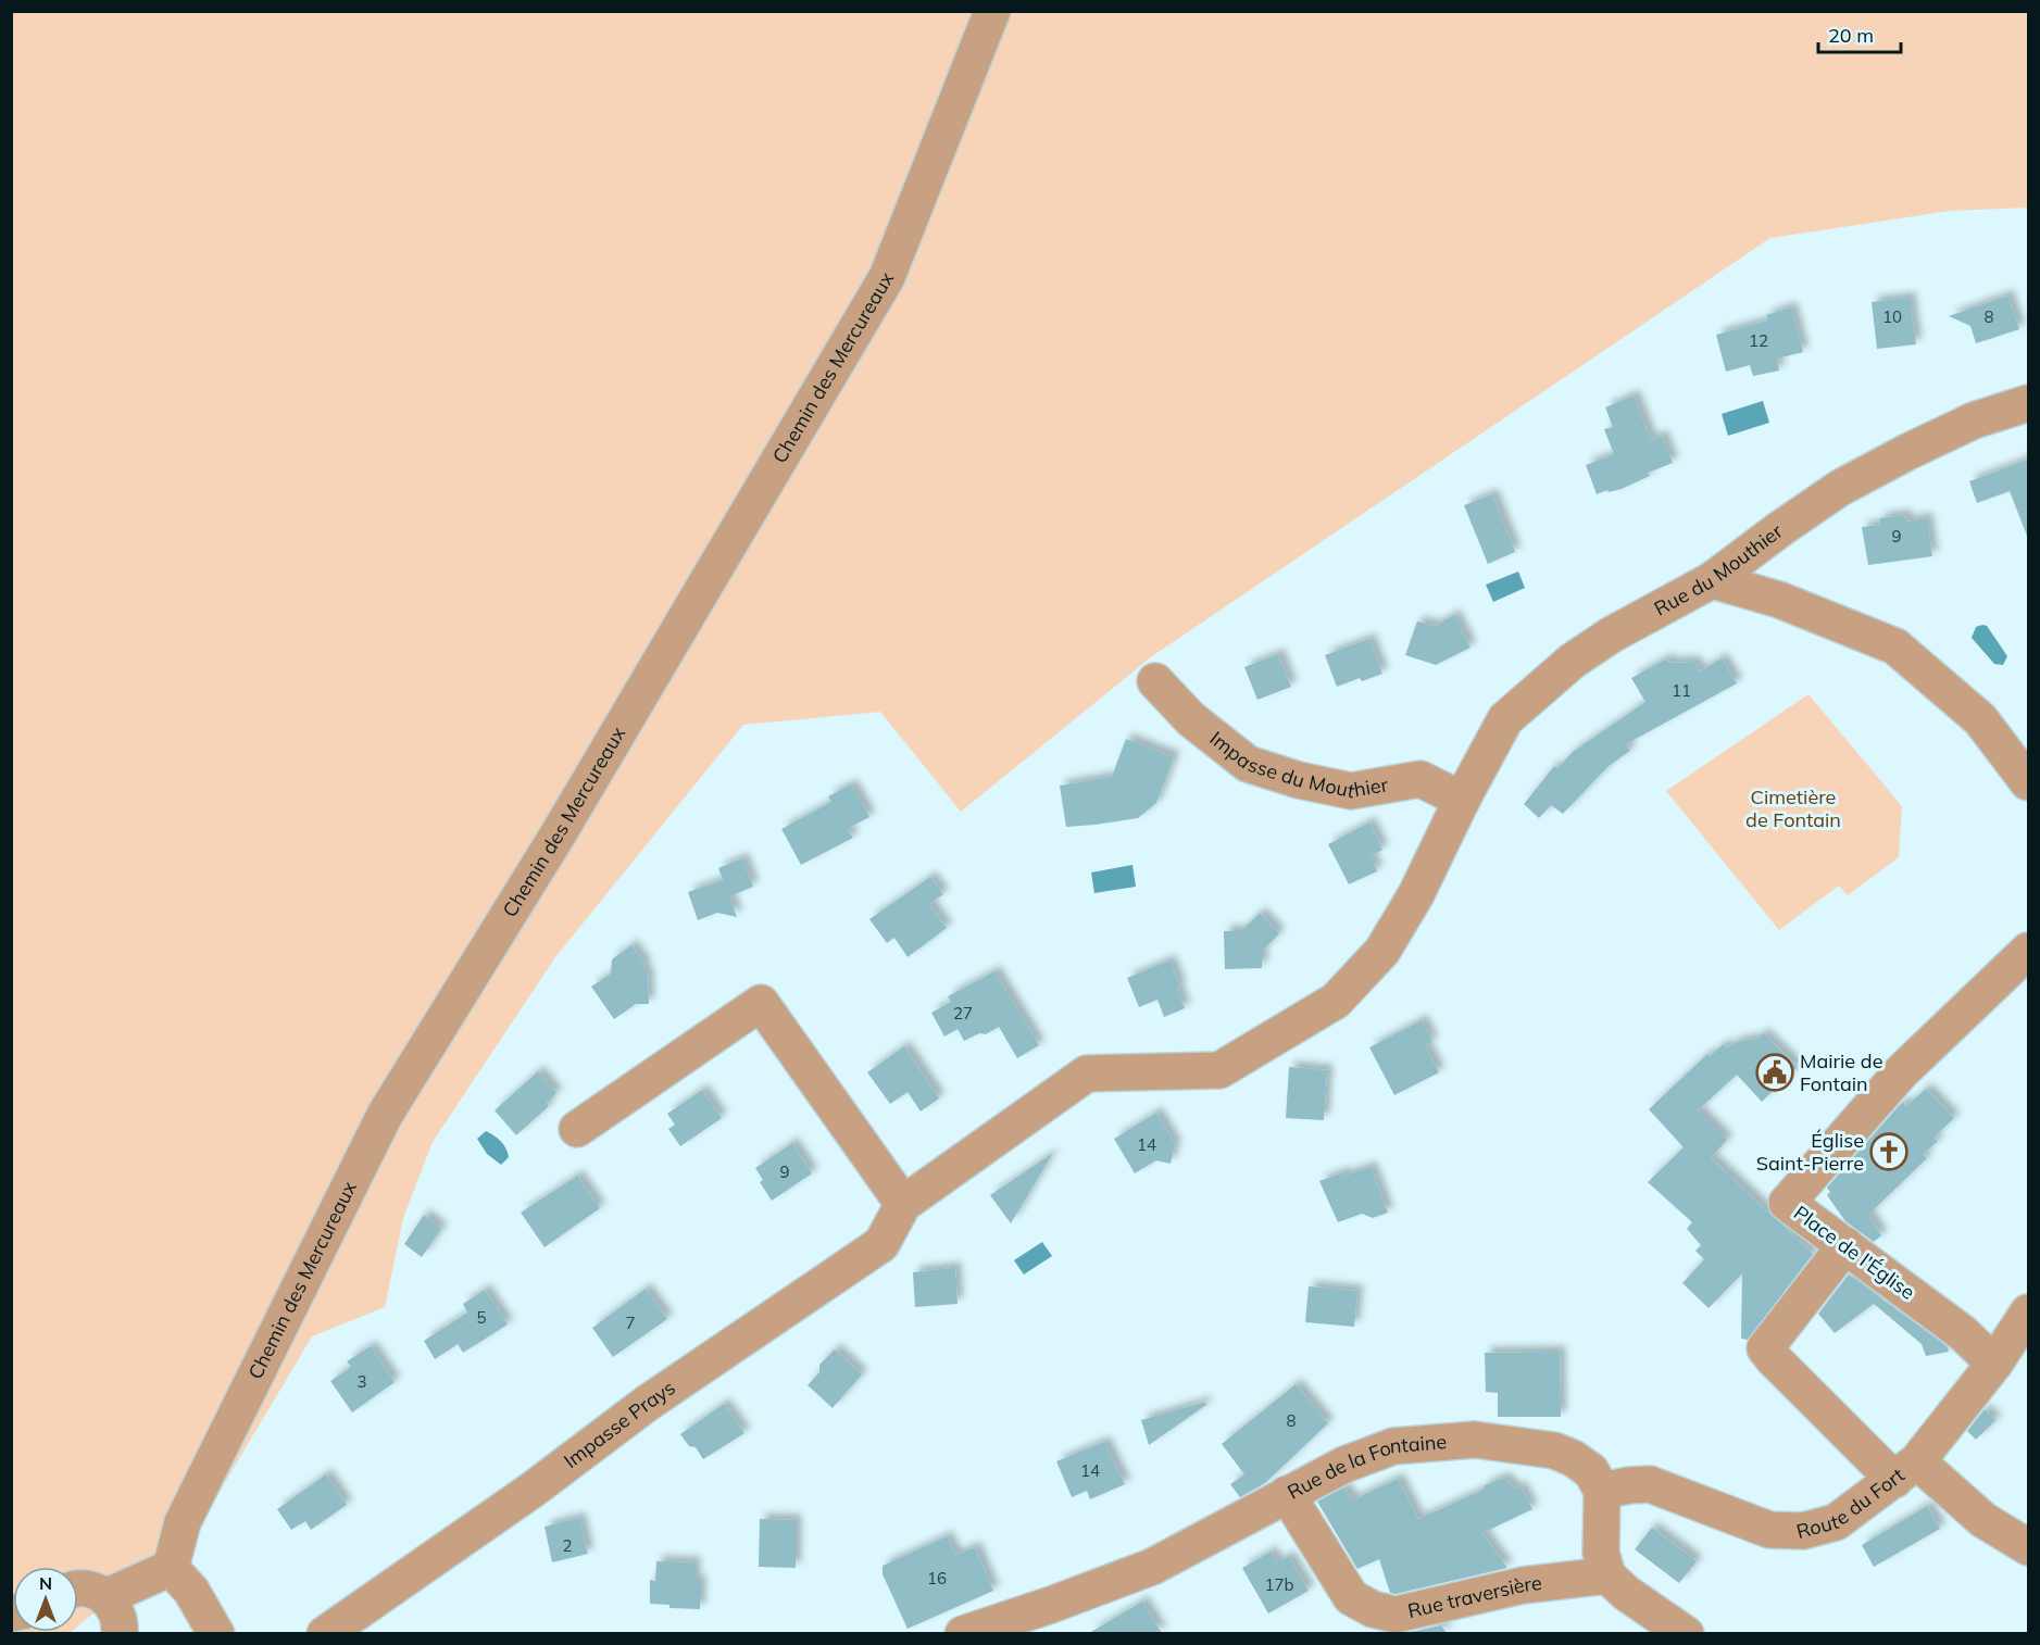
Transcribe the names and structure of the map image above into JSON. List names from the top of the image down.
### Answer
{
  "streets": {
    "street": [
      "Chemin des Mercureaux",
      "Rue du Mouthier",
      "Impasse du Mouthier",
      "Place de l'Église",
      "Impasse Prays",
      "Rue de la Fontaine",
      "Route du Fort",
      "Rue traversière"
    ]
  },
  "crossings": [
    ["Rue du Mouthier", "Impasse du Mouthier"],
    ["Rue du Mouthier", "Impasse Prays"],
    ["Place de l'Église", "Route du Fort"],
    ["Rue de la Fontaine", "Route du Fort"],
    ["Rue de la Fontaine", "Rue traversière"]
  ],
  "parks": ["Cimetière de Fontain"],
  "places": {
    "public building": ["Mairie de Fontain"],
    "church": ["Église Saint-Pierre"]
  },
  "house_numbers": [
    "10",
    "8",
    "12",
    "9",
    "11",
    "27",
    "14",
    "9",
    "5",
    "7",
    "3",
    "8",
    "14",
    "2",
    "16",
    "17b"
  ],
  "scale_bar": "20 m",
  "north": "top"
}
